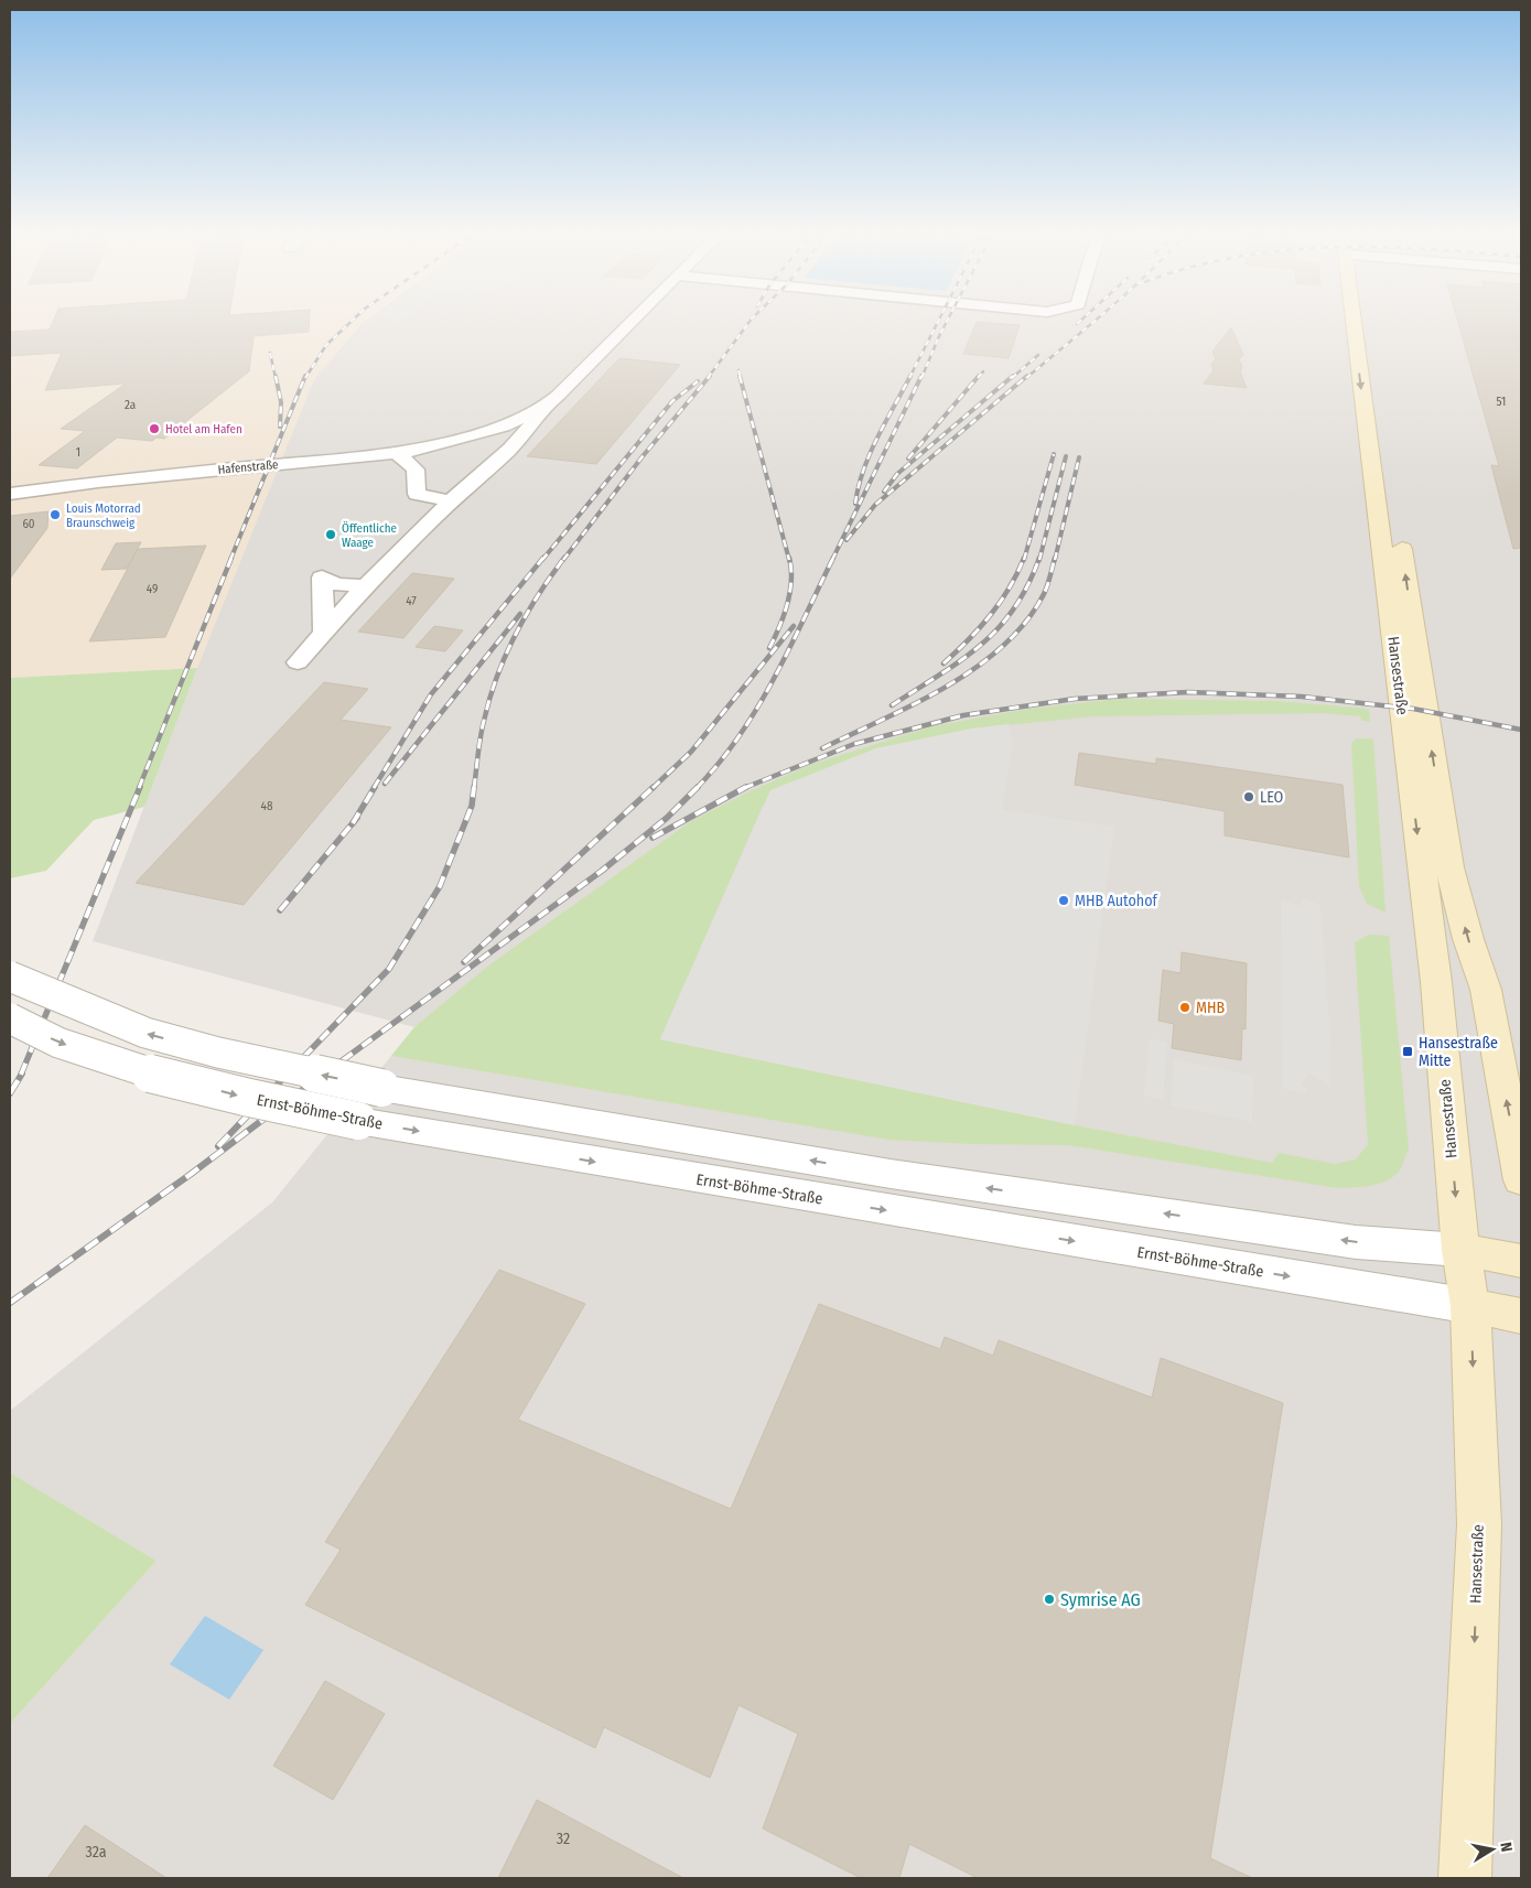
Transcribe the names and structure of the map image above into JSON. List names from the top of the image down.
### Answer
{
  "streets": {
    "main road": ["Hansestraße", "Ernst-Böhme-Straße"],
    "street": ["Hafenstraße"]
  },
  "crossings": [
    ["Hansestraße", "Ernst-Böhme-Straße"]
  ],
  "places": {
    "other": [
      "Hotel am Hafen",
      "Louis Motorrad Braunschweig",
      "Öffentliche Waage",
      "LEO",
      "MHB Autohof",
      "MHB",
      "Symrise AG"
    ],
    "transit": ["Hansestraße Mitte"]
  },
  "house_numbers": [
    "51",
    "2a",
    "1",
    "60",
    "49",
    "47",
    "48",
    "32",
    "32a"
  ],
  "north": "right"
}
